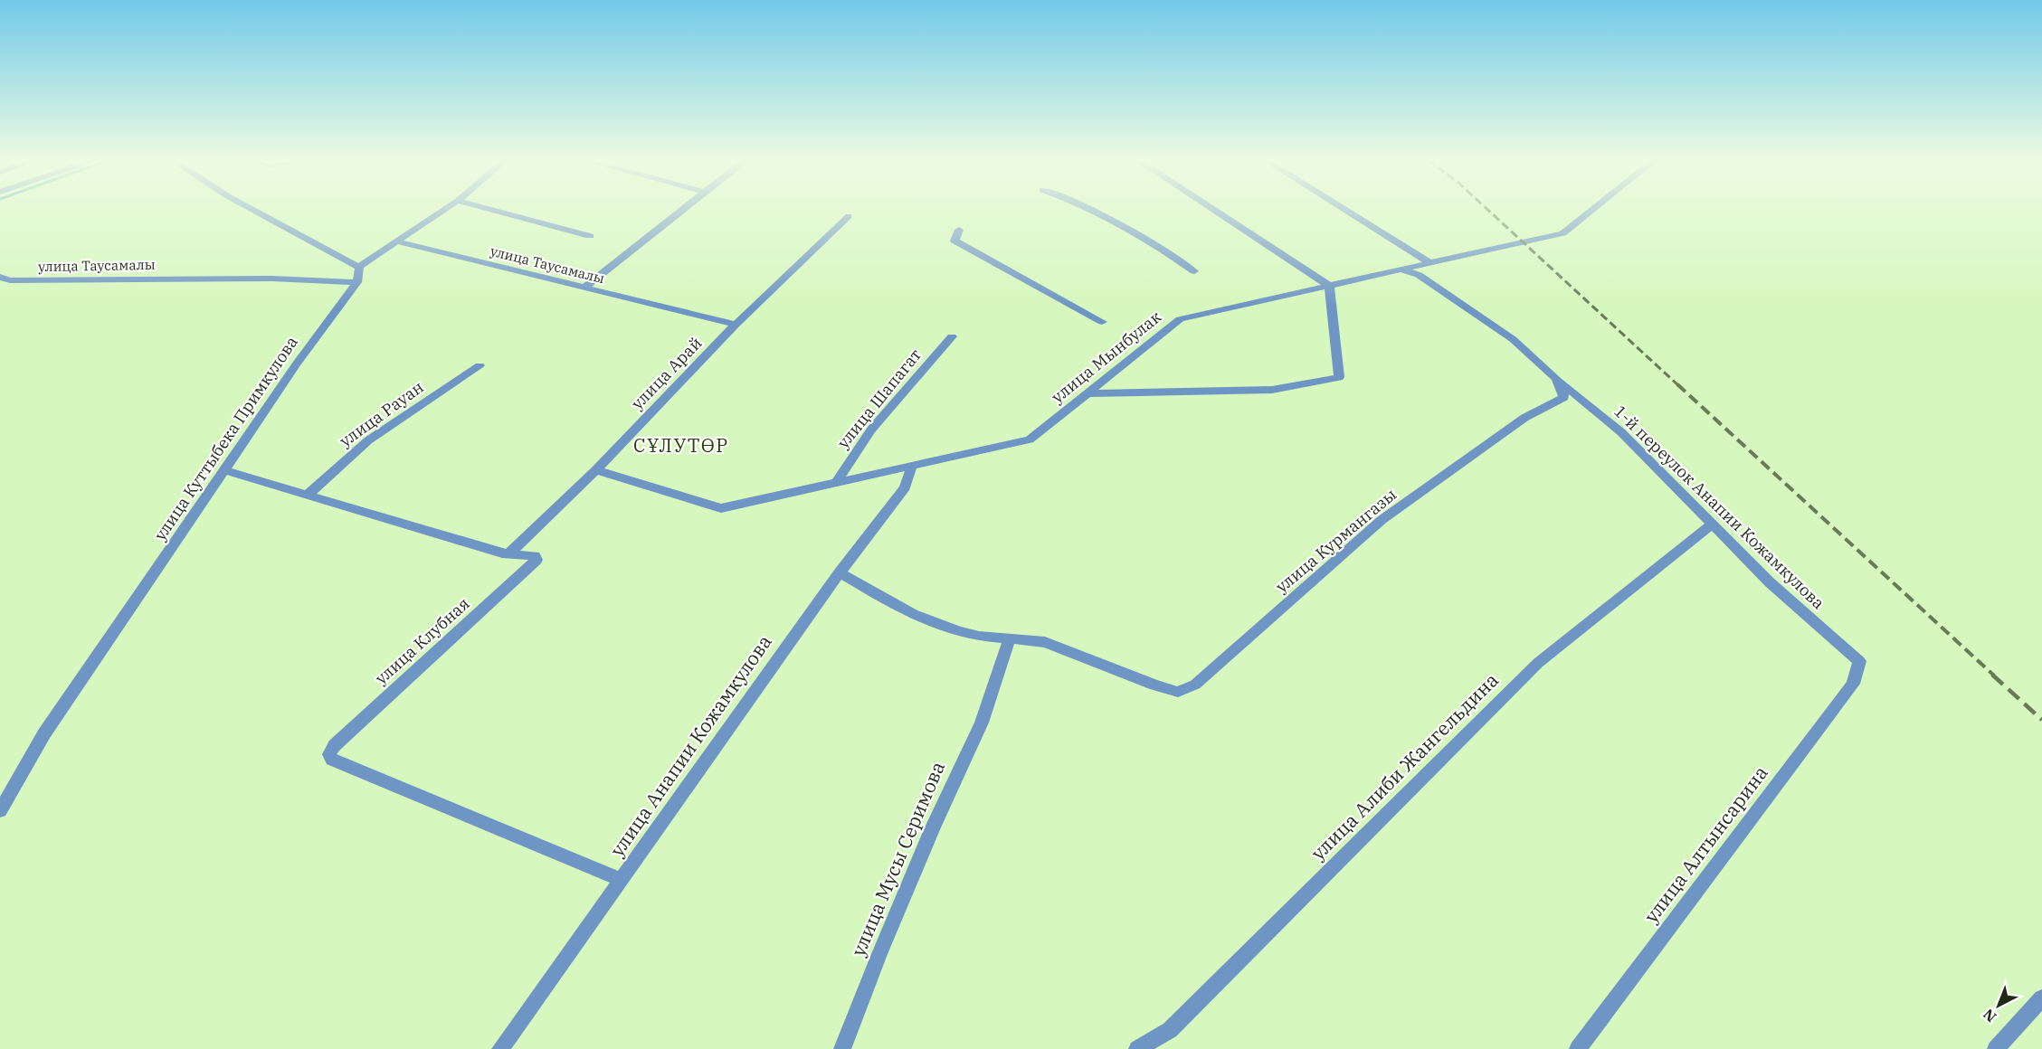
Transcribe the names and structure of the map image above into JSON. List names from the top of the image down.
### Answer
{
  "streets": {
    "street": [
      "улица Таусамалы",
      "улица Мынбулак",
      "улица Арай",
      "улица Шапагат",
      "улица Рауан",
      "улица Куттыбека Примкулова",
      "1-й переулок Анапии Кожамкулова",
      "улица Курмангазы",
      "улица Клубная",
      "улица Анапии Кожамкулова",
      "улица Алиби Жангельдина",
      "улица Алтынсарина",
      "улица Мусы Серимова"
    ]
  },
  "crossings": [
    ["улица Таусамалы", "улица Арай"],
    ["улица Таусамалы", "улица Куттыбека Примкулова"],
    ["улица Мынбулак", "улица Арай"],
    ["улица Мынбулак", "улица Шапагат"],
    ["улица Мынбулак", "улица Анапии Кожамкулова"],
    ["улица Арай", "улица Клубная"],
    ["улица Рауан", "улица Клубная"],
    ["улица Куттыбека Примкулова", "улица Клубная"],
    ["1-й переулок Анапии Кожамкулова", "улица Курмангазы"],
    ["1-й переулок Анапии Кожамкулова", "улица Алиби Жангельдина"],
    ["1-й переулок Анапии Кожамкулова", "улица Алтынсарина"],
    ["улица Курмангазы", "улица Мусы Серимова"],
    ["улица Клубная", "улица Анапии Кожамкулова"]
  ],
  "districts": ["СҰЛУТӨР"],
  "north": "bottom left"
}
